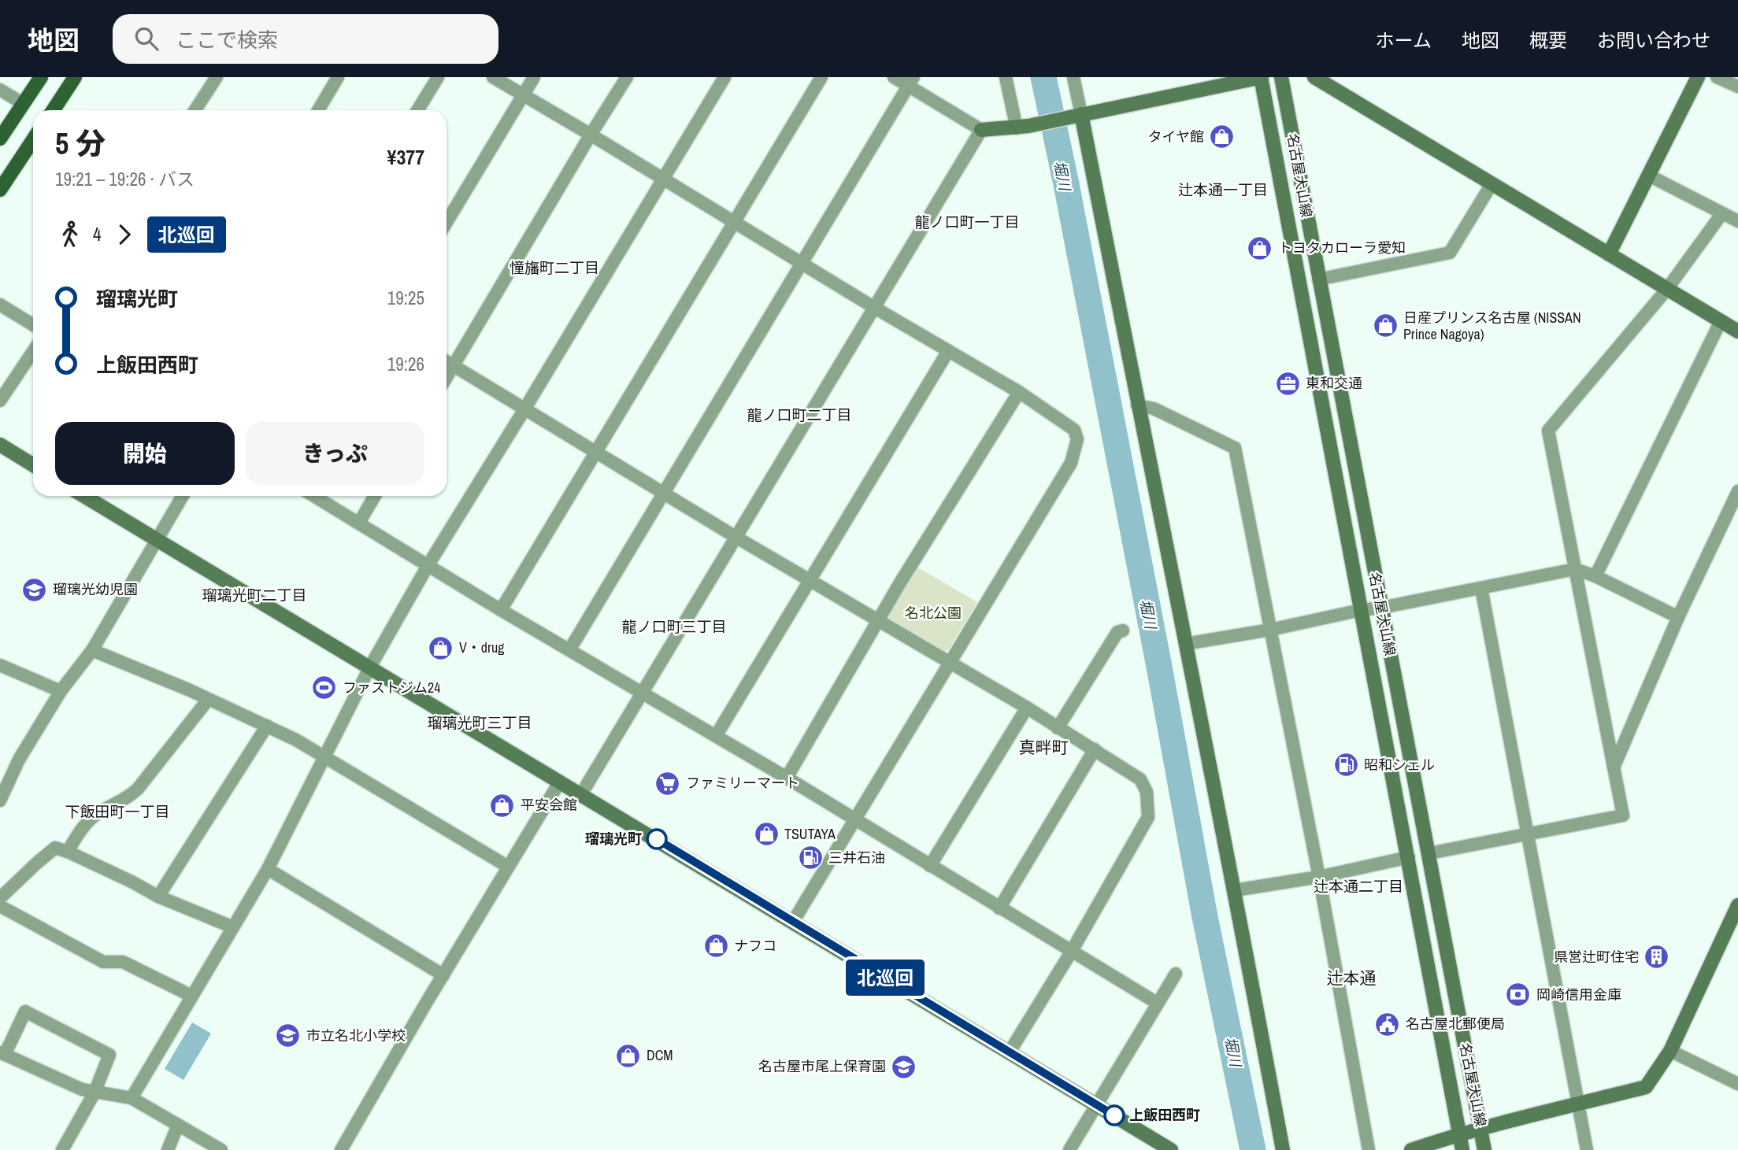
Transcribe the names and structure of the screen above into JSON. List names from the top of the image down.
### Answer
{
  "streets": {
    "street": ["名古屋犬山線"]
  },
  "districts": [
    "辻本通一丁目",
    "龍ノ口町一丁目",
    "憧旛町二丁目",
    "龍ノ口町二丁目",
    "瑠璃光町二丁目",
    "龍ノ口町三丁目",
    "瑠璃光町三丁目",
    "真畔町",
    "下飯田町一丁目",
    "辻本通二丁目",
    "辻本通"
  ],
  "water": ["堀川"],
  "parks": ["名北公園"],
  "places": {
    "shop": [
      "タイヤ館",
      "トヨタカローラ愛知",
      "日産プリンス名古屋 (NISSAN Prince Nagoya)",
      "V・drug",
      "平安会館",
      "TSUTAYA",
      "ナフコ",
      "DCM"
    ],
    "office": ["東和交通"],
    "school or university": ["瑠璃光幼児園", "市立名北小学校", "名古屋市尾上保育園"],
    "sports": ["ファストジム24"],
    "fuel station": ["昭和シェル", "三井石油"],
    "supermarket": ["ファミリーマート"],
    "other": ["瑠璃光町", "上飯田西町"],
    "building": ["県営辻町住宅"],
    "bank": ["岡崎信用金庫"],
    "public building": ["名古屋北郵便局"]
  },
  "lines": ["bus line 北巡回"],
  "page": {
    "header": "地図",
    "search": "ここで検索",
    "nav": [
      "ホーム",
      "地図",
      "概要",
      "お問い合わせ"
    ],
    "on_map": "北巡回",
    "heading": ["5 分", "19:21 – 19:26 · バス", "¥377"],
    "legs": ["4", "北巡回"],
    "list": [
      {
        "name": "瑠璃光町",
        "value": "19:25"
      },
      {
        "name": "上飯田西町",
        "value": "19:26"
      }
    ],
    "buttons": ["開始", "きっぷ"]
  }
}
